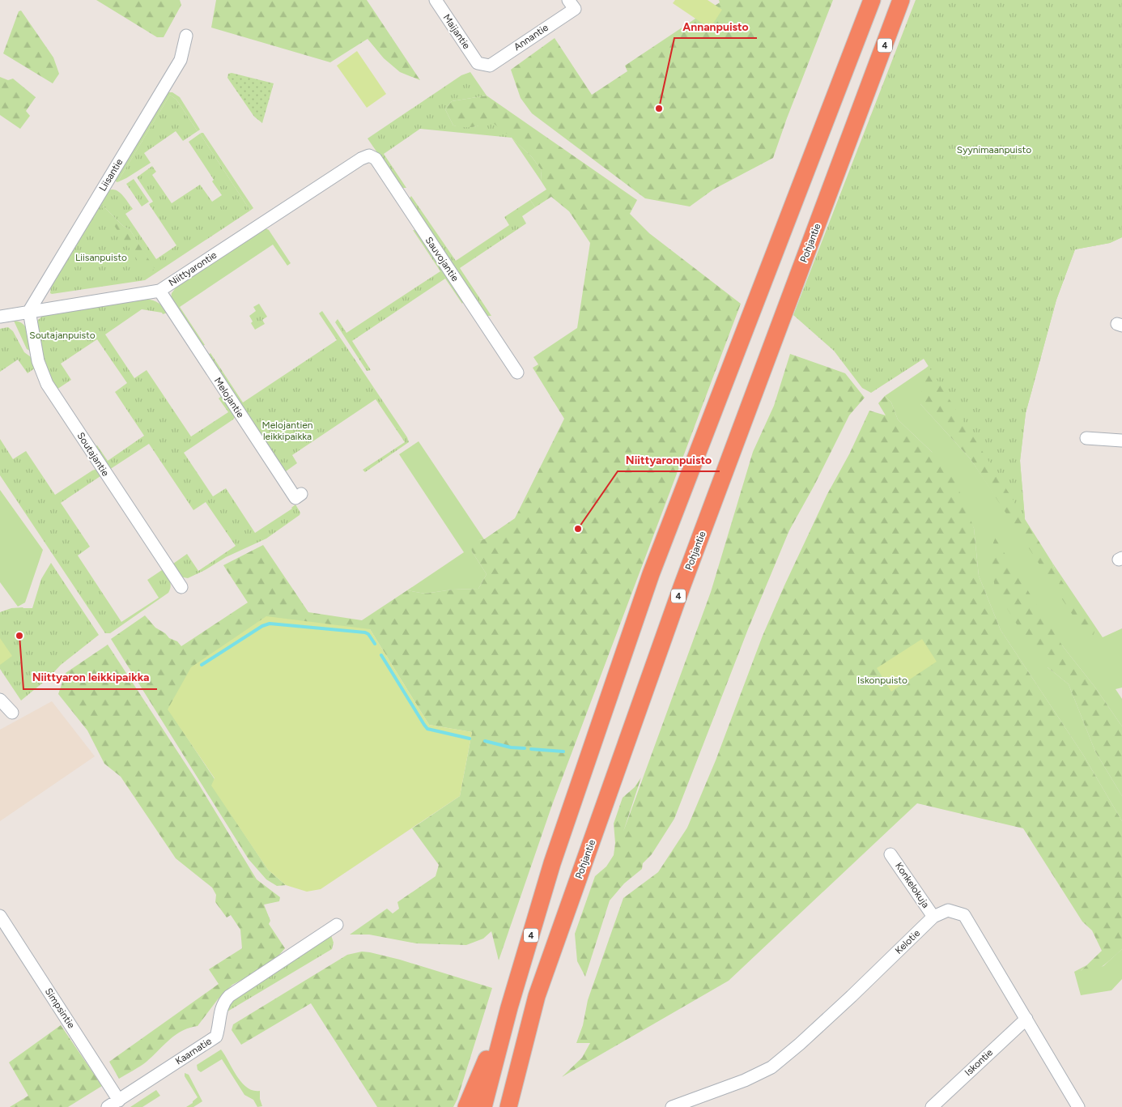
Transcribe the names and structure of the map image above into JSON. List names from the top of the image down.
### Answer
{
  "streets": {
    "highway": ["4", "Pohjantie"],
    "street": [
      "Maijantie",
      "Annantie",
      "Liisantie",
      "Sauvojantie",
      "Niittyarontie",
      "Melojantie",
      "Soutajantie",
      "Konkelokuja",
      "Kelotie",
      "Simpsintie",
      "Kaarnatie",
      "Iskontie"
    ]
  },
  "crossings": [
    ["Maijantie", "Annantie"],
    ["Liisantie", "Niittyarontie"],
    ["Liisantie", "Soutajantie"],
    ["Sauvojantie", "Niittyarontie"],
    ["Niittyarontie", "Melojantie"],
    ["Niittyarontie", "Soutajantie"],
    ["Konkelokuja", "Kelotie"],
    ["Kelotie", "Iskontie"],
    ["Simpsintie", "Kaarnatie"]
  ],
  "parks": [
    "Syynimaanpuisto",
    "Liisanpuisto",
    "Soutajanpuisto",
    "Melojantien leikkipaikka",
    "Iskonpuisto"
  ],
  "places": ["Annanpuisto", "Niittyaronpuisto", "Niittyaron leikkipaikka"]
}
